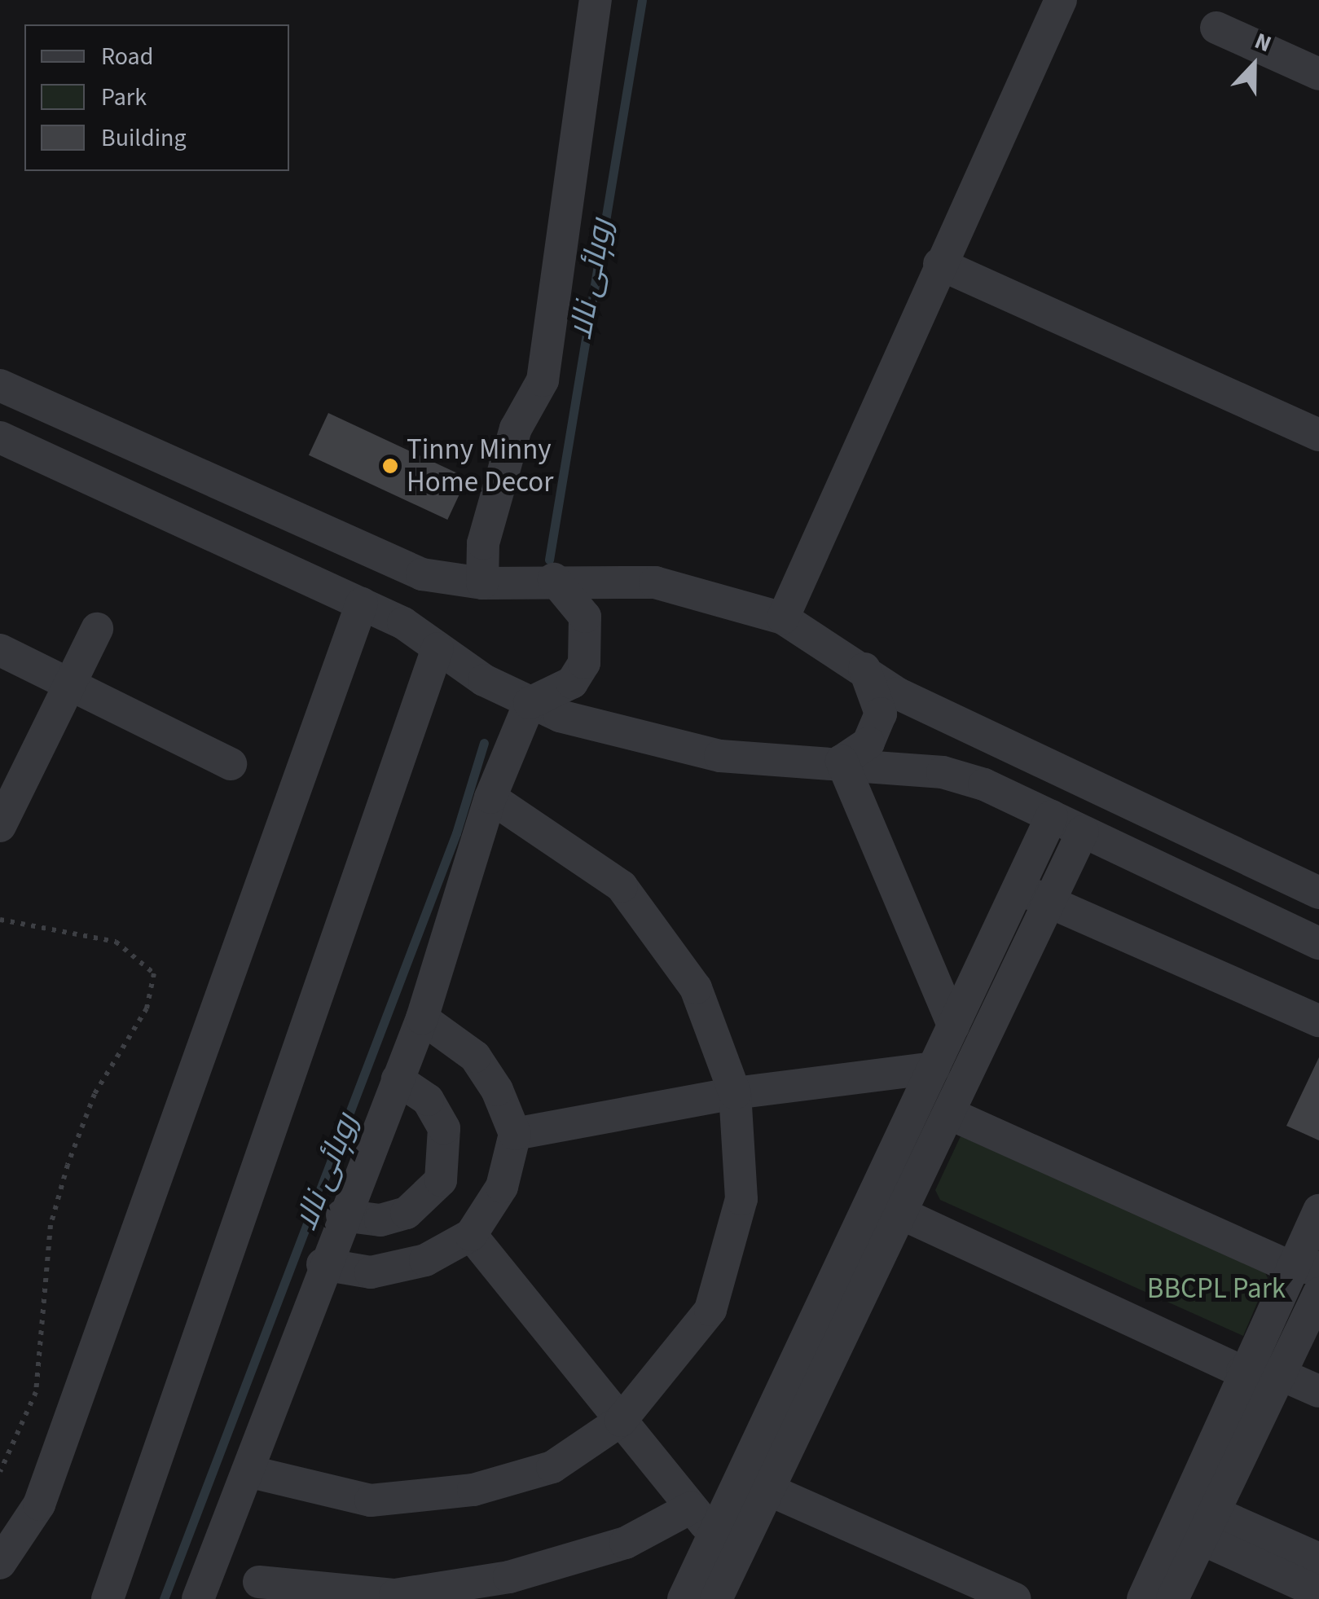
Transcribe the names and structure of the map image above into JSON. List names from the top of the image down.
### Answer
{
  "water": ["روہائی نالا"],
  "parks": ["BBCPL Park"],
  "places": ["Tinny Minny Home Decor"],
  "legend": ["Road", "Park", "Building"],
  "north": "top"
}
